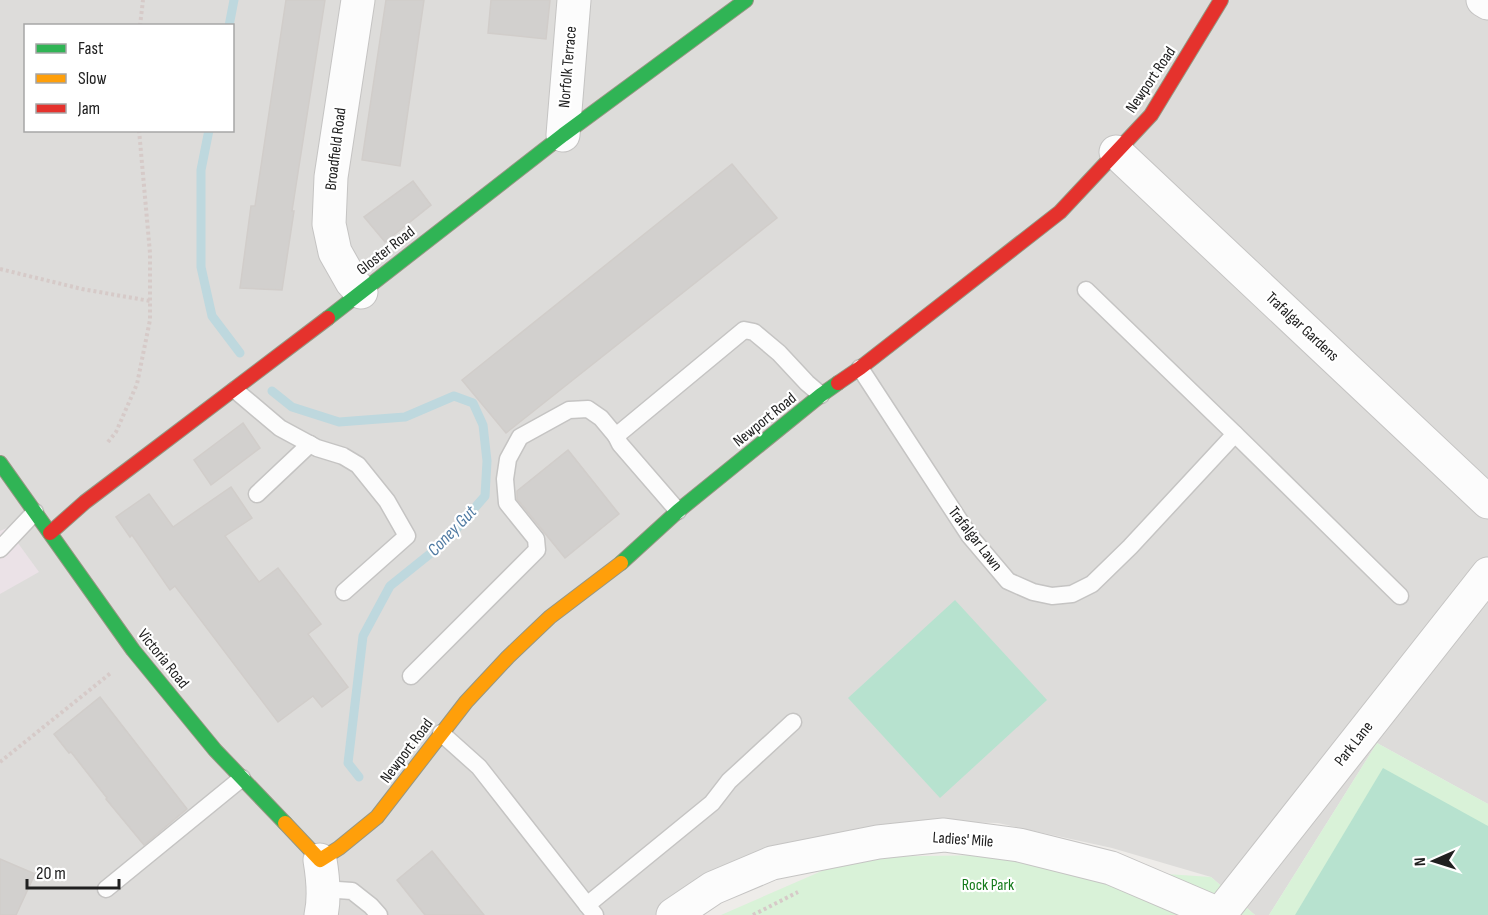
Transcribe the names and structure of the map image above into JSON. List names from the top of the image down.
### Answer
{
  "streets": {
    "street": [
      "Norfolk Terrace",
      "Newport Road",
      "Broadfield Road",
      "Gloster Road",
      "Trafalgar Gardens",
      "Victoria Road",
      "Park Lane",
      "Ladies' Mile"
    ],
    "lane": ["Trafalgar Lawn"]
  },
  "crossings": [
    ["Norfolk Terrace", "Gloster Road"],
    ["Newport Road", "Trafalgar Gardens"],
    ["Newport Road", "Trafalgar Lawn"],
    ["Newport Road", "Victoria Road"],
    ["Broadfield Road", "Gloster Road"],
    ["Gloster Road", "Victoria Road"],
    ["Park Lane", "Ladies' Mile"]
  ],
  "water": ["Coney Gut"],
  "parks": ["Rock Park"],
  "legend": ["Fast", "Slow", "Jam"],
  "scale_bar": "20 m",
  "north": "left"
}
